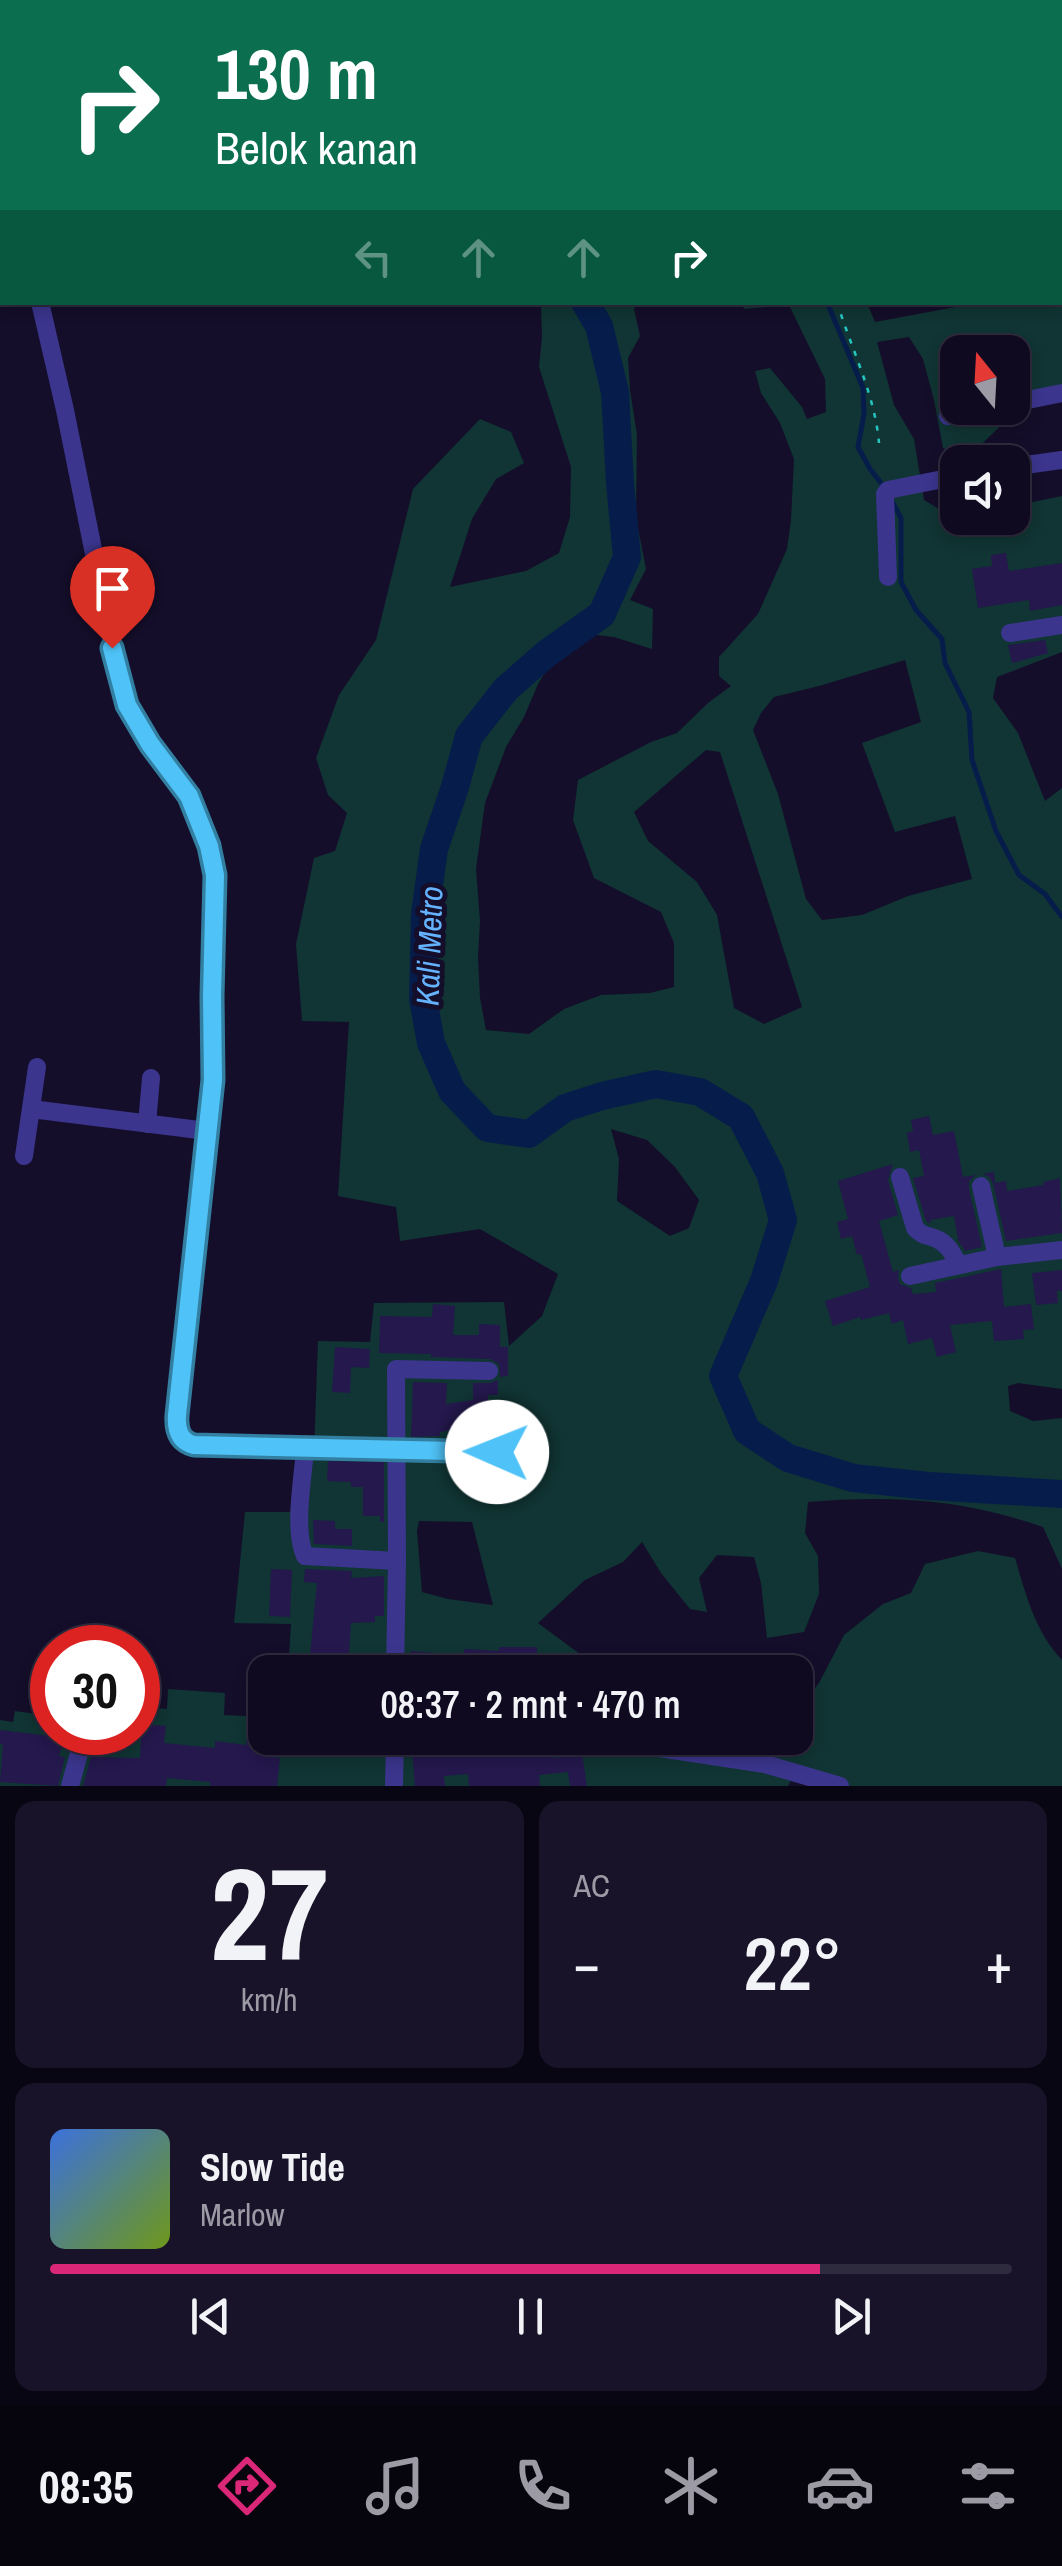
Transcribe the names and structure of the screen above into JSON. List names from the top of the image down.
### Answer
{
  "water": ["Kali Metro"],
  "north": "top",
  "page": {
    "turn": ["130 m", "Belok kanan"],
    "limit": "30",
    "trip": "08:37 · 2 mnt · 470 m",
    "tile": [
      ["27", "km/h"],
      "AC"
    ],
    "heat": ["−", "22°", "+"],
    "song": ["Slow Tide", "Marlow"],
    "tabs": "08:35"
  }
}
